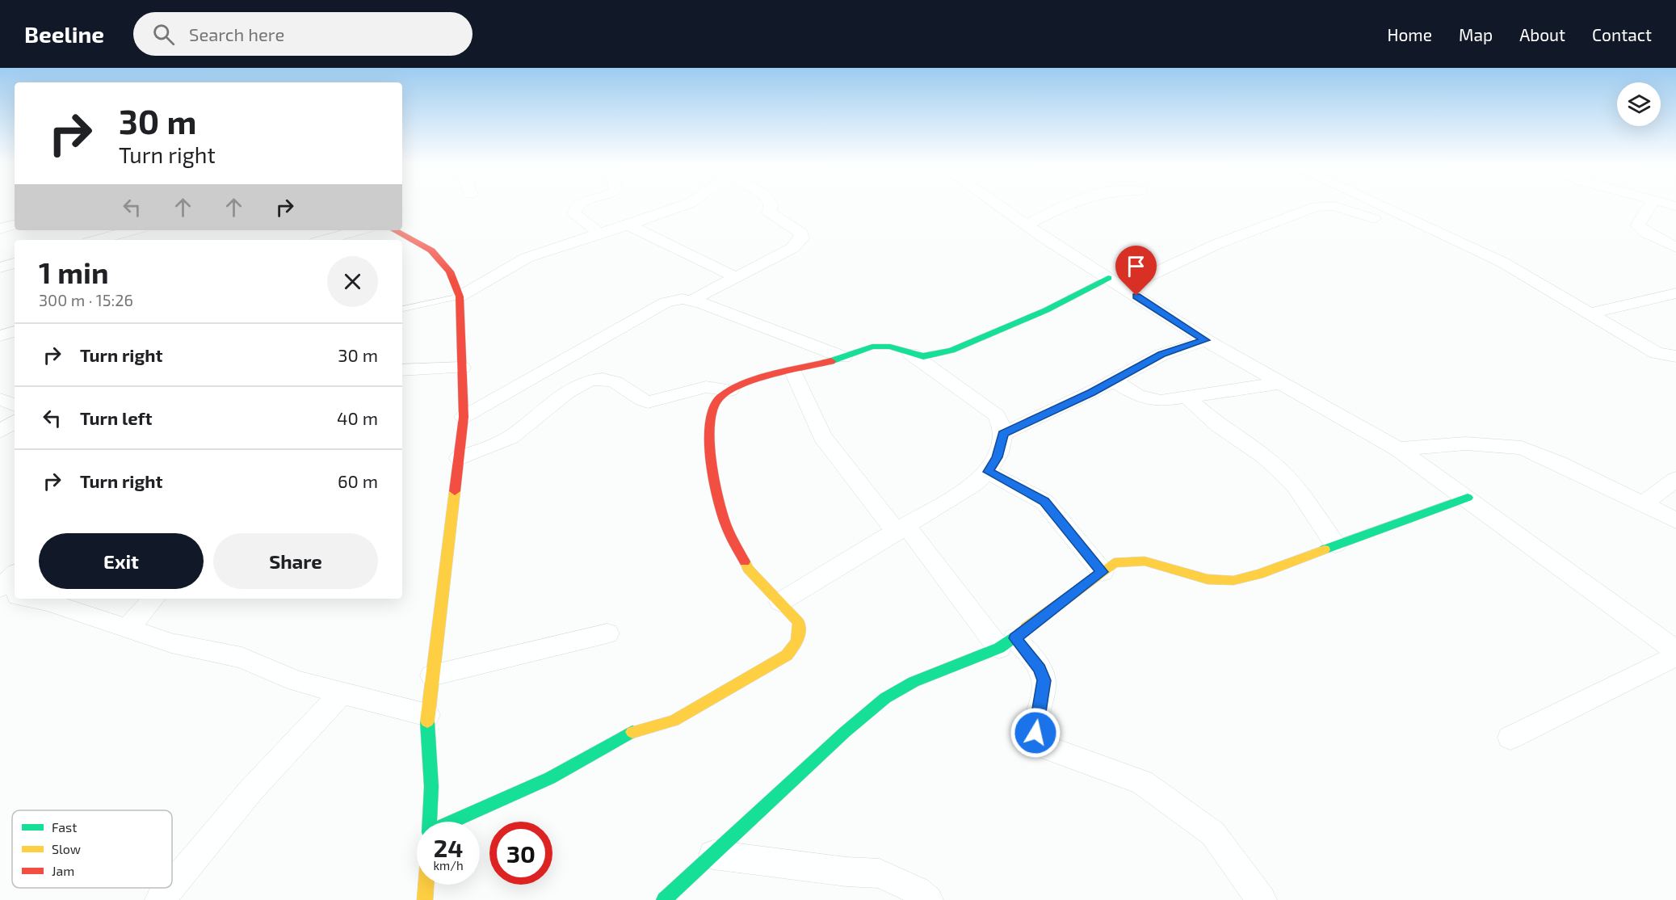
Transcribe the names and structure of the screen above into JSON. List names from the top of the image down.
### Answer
{
  "legend": ["Fast", "Slow", "Jam"],
  "page": {
    "header": "Beeline",
    "search": "Search here",
    "nav": [
      "Home",
      "Map",
      "About",
      "Contact"
    ],
    "turn": ["30 m", "Turn right"],
    "heading": ["1 min", "300 m · 15:26"],
    "list": [
      {
        "name": "Turn right",
        "value": "30 m"
      },
      {
        "name": "Turn left",
        "value": "40 m"
      },
      {
        "name": "Turn right",
        "value": "60 m"
      }
    ],
    "buttons": ["Exit", "Share"],
    "speed": "24 km/h",
    "limit": "30"
  }
}
